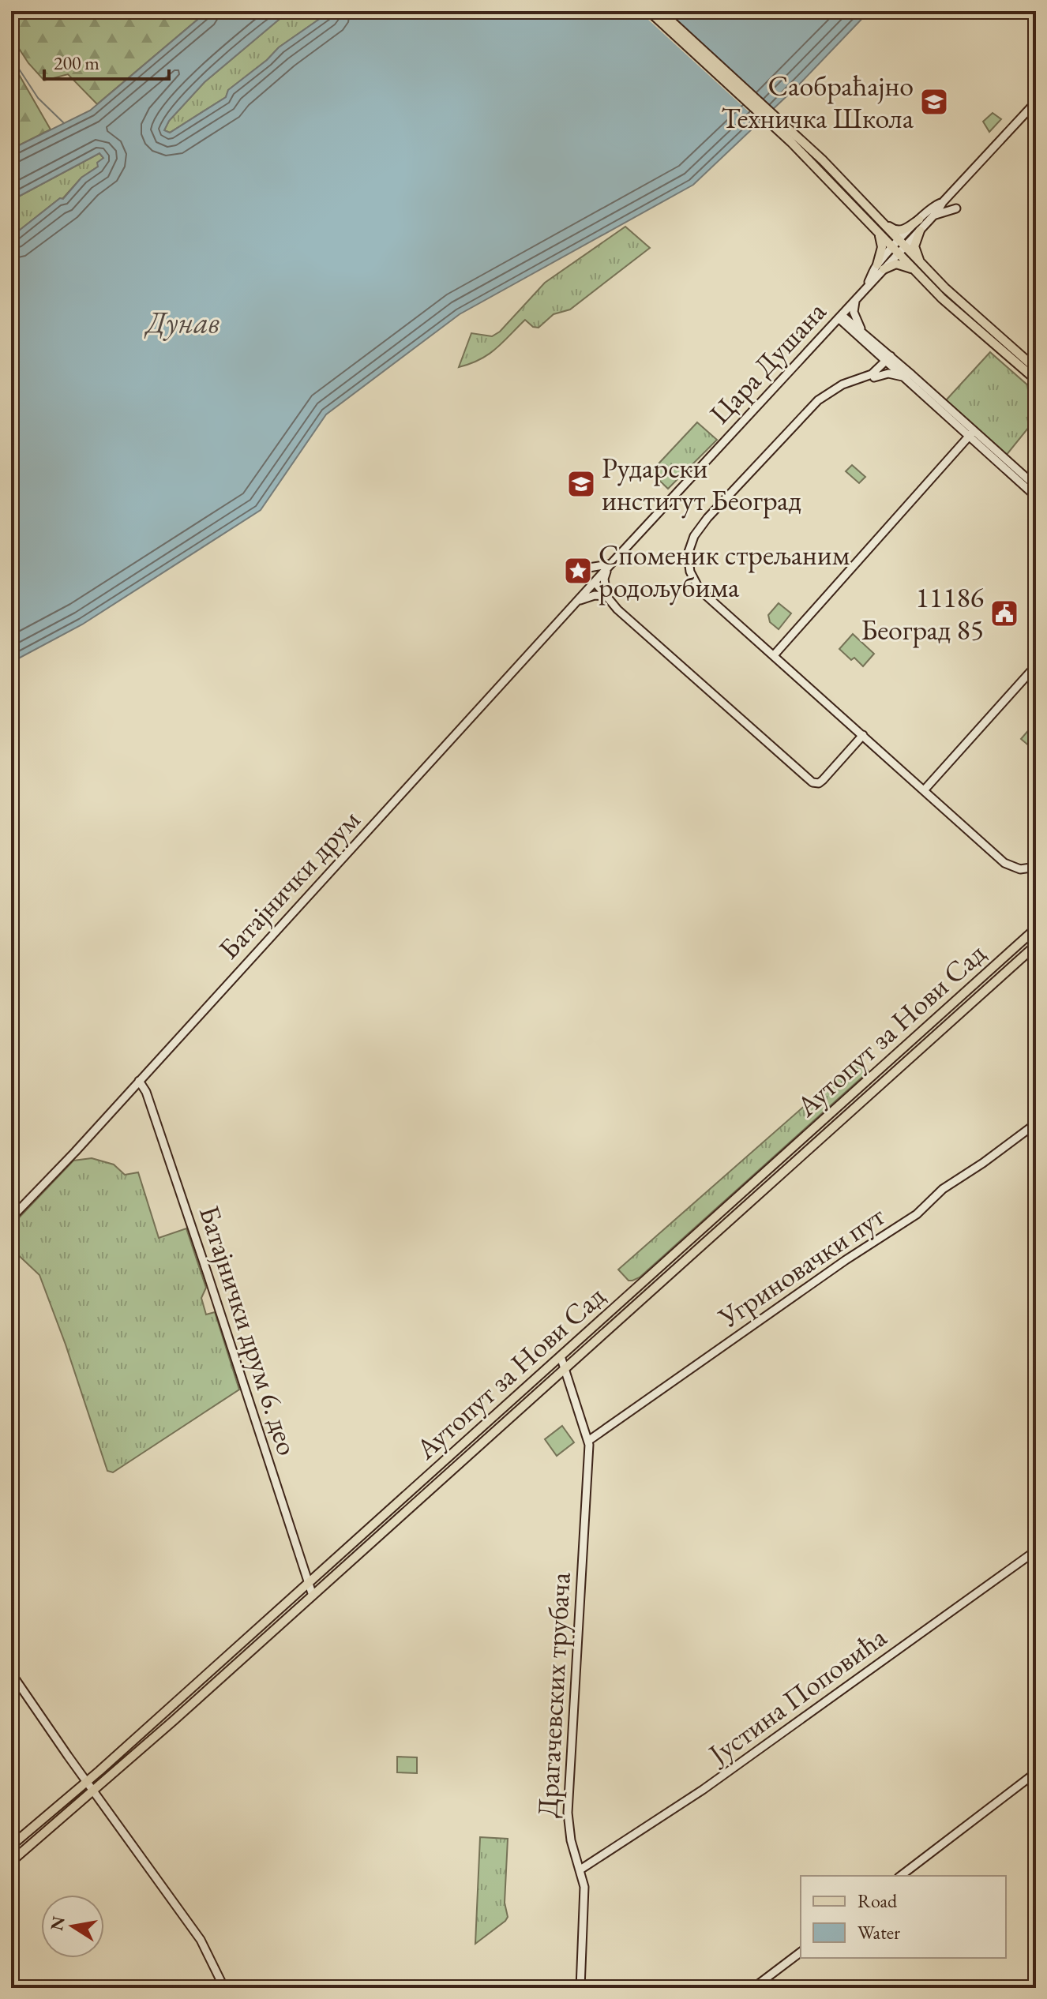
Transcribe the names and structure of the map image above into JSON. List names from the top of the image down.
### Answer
{
  "streets": {
    "main road": ["Аутопут за Нови Сад"],
    "street": [
      "Цара Душана",
      "Батајнички друм",
      "Угриновачки пут",
      "Батајнички друм 6. део",
      "Драгачевских трубача",
      "Јустина Поповића"
    ]
  },
  "crossings": [
    ["Цара Душана", "Батајнички друм"],
    ["Батајнички друм", "Батајнички друм 6. део"],
    ["Аутопут за Нови Сад", "Батајнички друм 6. део"],
    ["Угриновачки пут", "Драгачевских трубача"],
    ["Драгачевских трубача", "Јустина Поповића"]
  ],
  "water": ["Дунав"],
  "places": {
    "school or university": ["Саобраћајно Техничка Школа", "Рударски институт Београд"],
    "place": ["Споменик стрељаним родољубима"],
    "public building": ["11186 Београд 85"]
  },
  "legend": ["Road", "Water"],
  "scale_bar": "200 m",
  "north": "left"
}
